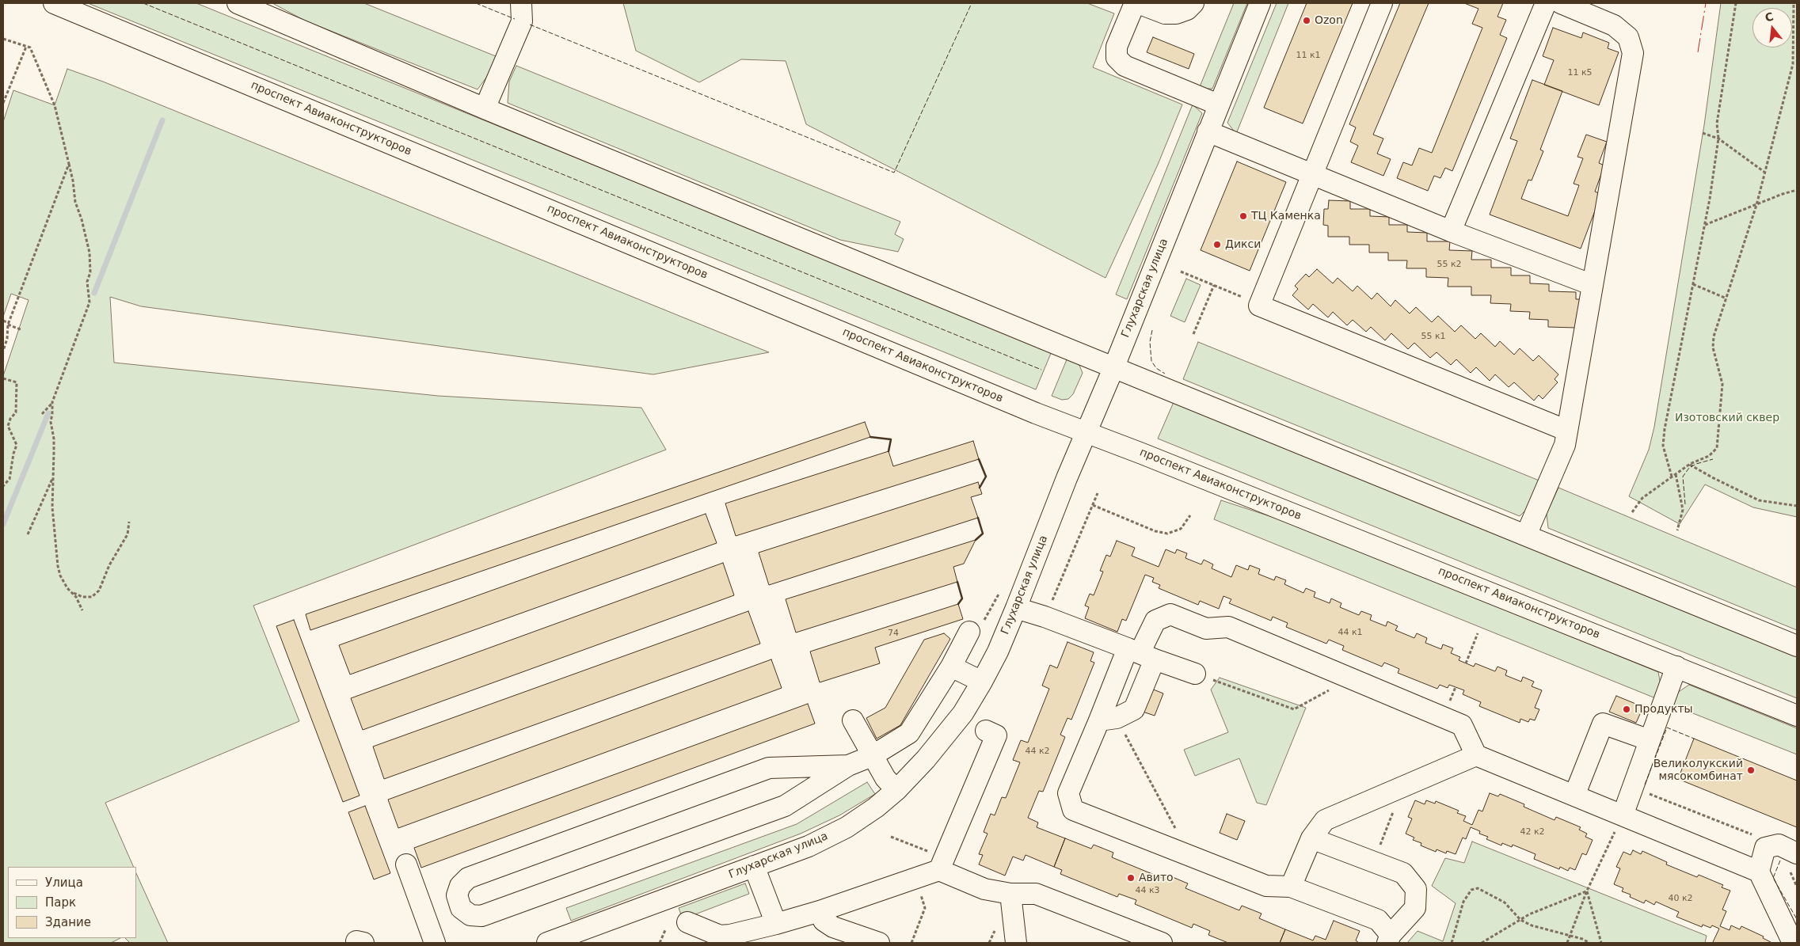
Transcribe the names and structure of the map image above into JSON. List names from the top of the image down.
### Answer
{
  "streets": {
    "street": ["проспект Авиаконструкторов", "Глухарская улица"]
  },
  "crossings": [
    ["проспект Авиаконструкторов", "Глухарская улица"]
  ],
  "parks": ["Изотовский сквер"],
  "places": [
    "Ozon",
    "ТЦ Каменка",
    "Дикси",
    "Продукты",
    "Великолукский мясокомбинат",
    "Авито"
  ],
  "house_numbers": [
    "11 к1",
    "11 к5",
    "55 к2",
    "55 к1",
    "44 к1",
    "74",
    "44 к2",
    "42 к2",
    "44 к3",
    "40 к2"
  ],
  "legend": ["Улица", "Парк", "Здание"],
  "north": "top"
}
